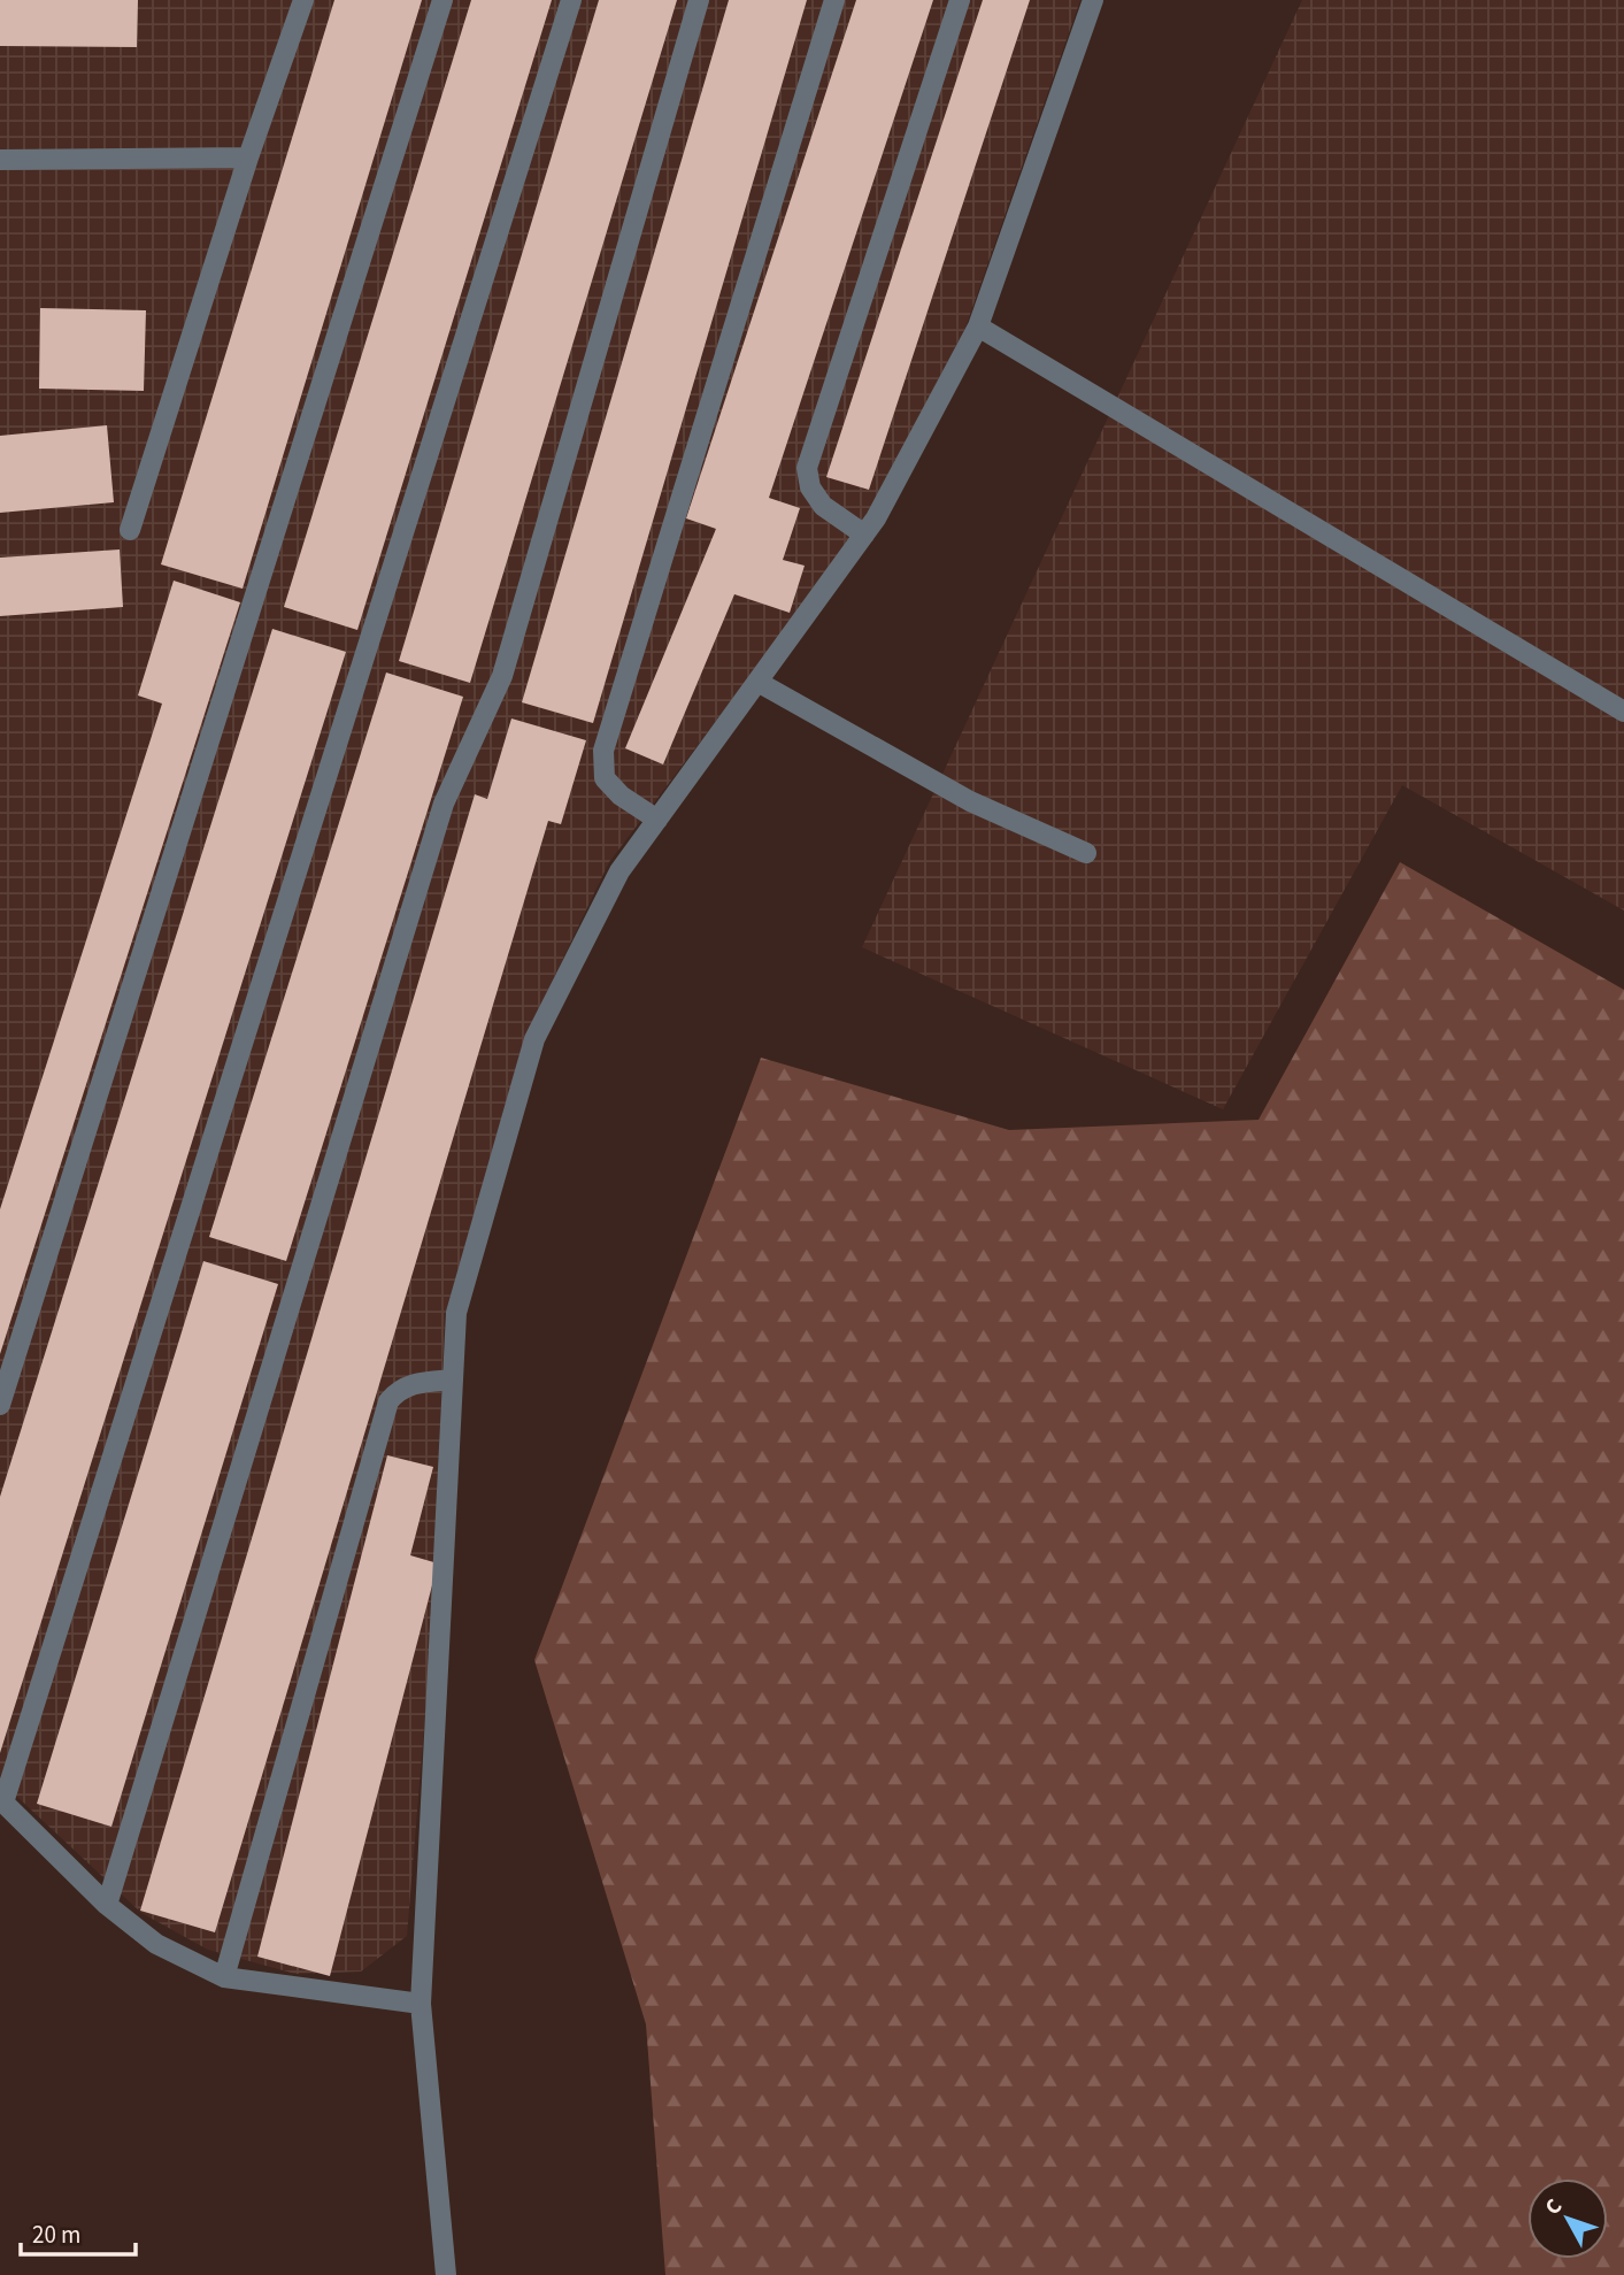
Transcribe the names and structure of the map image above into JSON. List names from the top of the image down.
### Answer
{
  "scale_bar": "20 m",
  "north": "top left"
}
